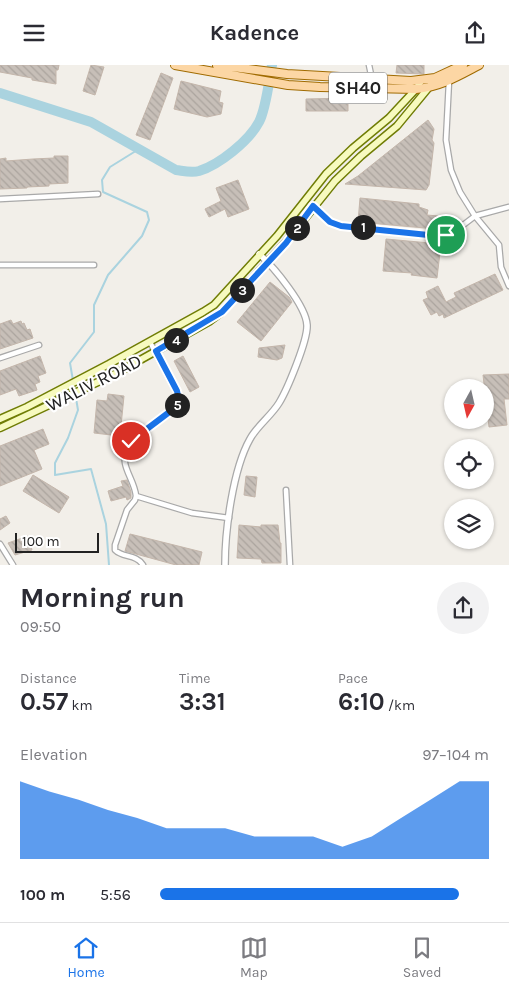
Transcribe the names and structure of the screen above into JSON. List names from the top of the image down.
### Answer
{
  "streets": {
    "main road": ["SH40", "WALIV ROAD"]
  },
  "crossings": [
    ["SH40", "WALIV ROAD"]
  ],
  "scale_bar": "100 m",
  "north": "bottom",
  "page": {
    "header": "Kadence",
    "pins": [
      "1",
      "2",
      "3",
      "4",
      "5"
    ],
    "scale": "100 m",
    "heading": ["Morning run", "09:50"],
    "stats": [
      ["Distance", "0.57 km"],
      ["Time", "3:31"],
      ["Pace", "6:10 /km"]
    ],
    "chart": ["Elevation", "97–104 m"],
    "list": [
      {
        "name": "100 m",
        "note": "5:56"
      }
    ],
    "tabs": ["Home", "Map", "Saved"]
  }
}
